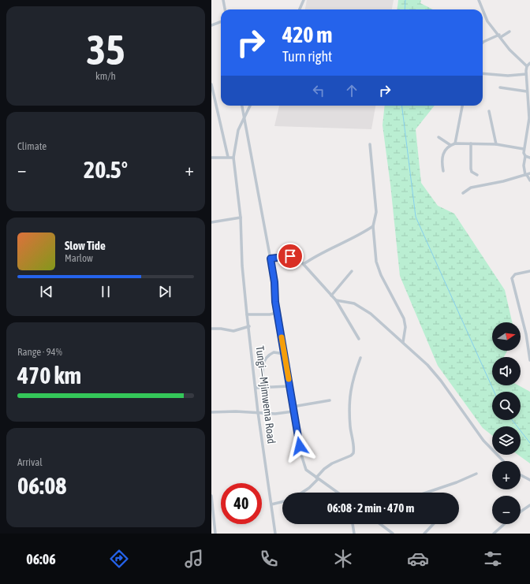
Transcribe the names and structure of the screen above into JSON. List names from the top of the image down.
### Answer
{
  "streets": {
    "street": ["Tungi—Mjimwema Road"]
  },
  "north": "right",
  "page": {
    "tile": [
      ["35", "km/h"],
      "Climate",
      ["Range · 94%", "470 km"],
      ["Arrival", "06:08"]
    ],
    "turn": ["420 m", "Turn right"],
    "heat": ["−", "20.5°", "+"],
    "song": ["Slow Tide", "Marlow"],
    "map_buttons": ["+", "−"],
    "limit": "40",
    "trip": "06:08 · 2 min · 470 m",
    "tabs": "06:06"
  }
}
